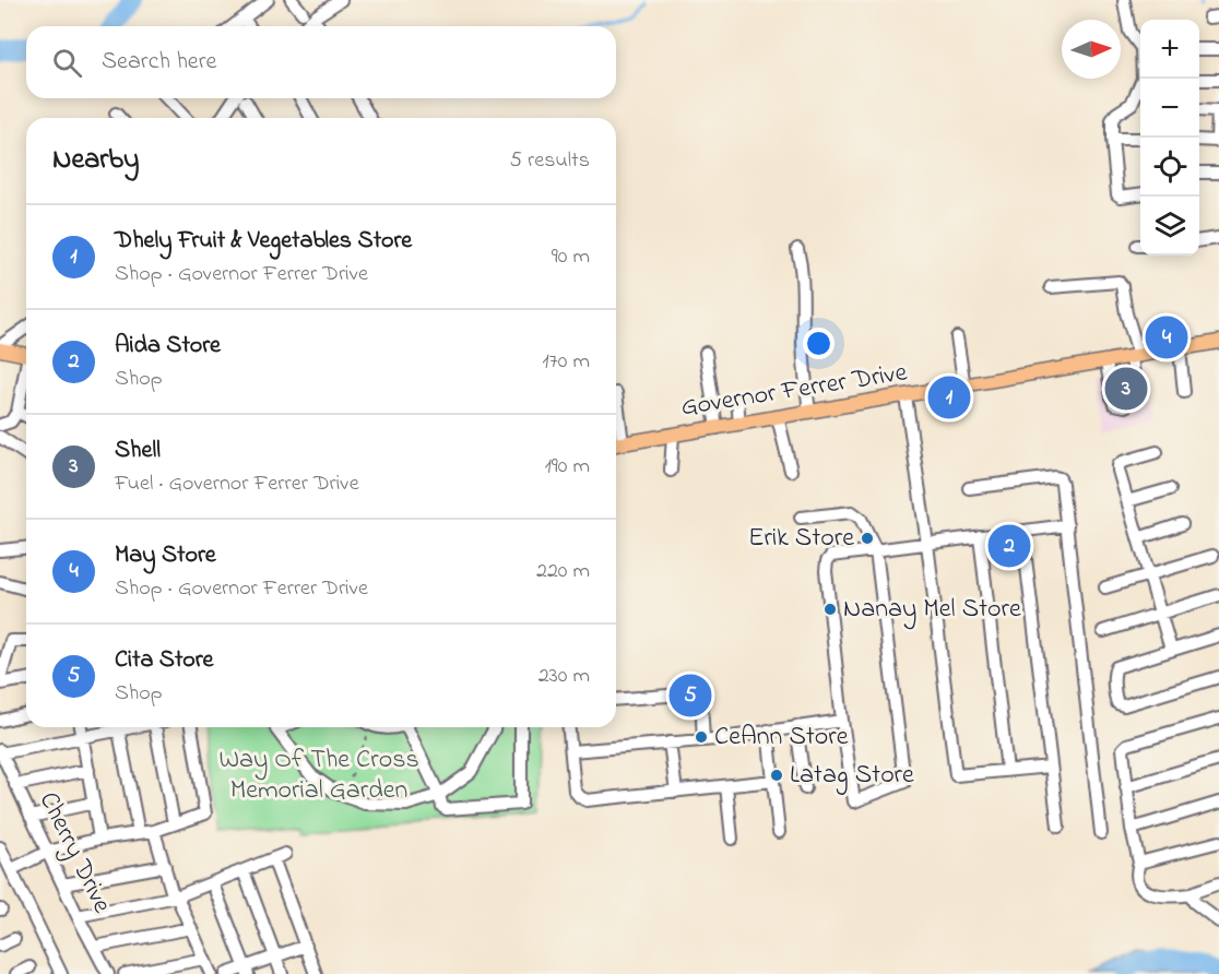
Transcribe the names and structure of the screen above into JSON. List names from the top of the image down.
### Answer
{
  "streets": {
    "main road": ["Governor Ferrer Drive"],
    "street": ["Cherry Drive"]
  },
  "parks": ["Way Of The Cross Memorial Garden"],
  "places": [
    "Erik Store",
    "Nanay Mel Store",
    "CeAnn Store",
    "Latag Store"
  ],
  "north": "right",
  "page": {
    "map_buttons": ["+", "−"],
    "search": "Search here",
    "heading": ["Nearby", "5 results"],
    "list": [
      {
        "mark": "1",
        "name": "Dhely Fruit & Vegetables Store",
        "note": "Shop · Governor Ferrer Drive",
        "value": "90 m"
      },
      {
        "mark": "2",
        "name": "Aida Store",
        "note": "Shop",
        "value": "170 m"
      },
      {
        "mark": "3",
        "name": "Shell",
        "note": "Fuel · Governor Ferrer Drive",
        "value": "190 m"
      },
      {
        "mark": "4",
        "name": "May Store",
        "note": "Shop · Governor Ferrer Drive",
        "value": "220 m"
      },
      {
        "mark": "5",
        "name": "Cita Store",
        "note": "Shop",
        "value": "230 m"
      }
    ],
    "pins": [
      "4",
      "3",
      "1",
      "2",
      "5"
    ]
  }
}
